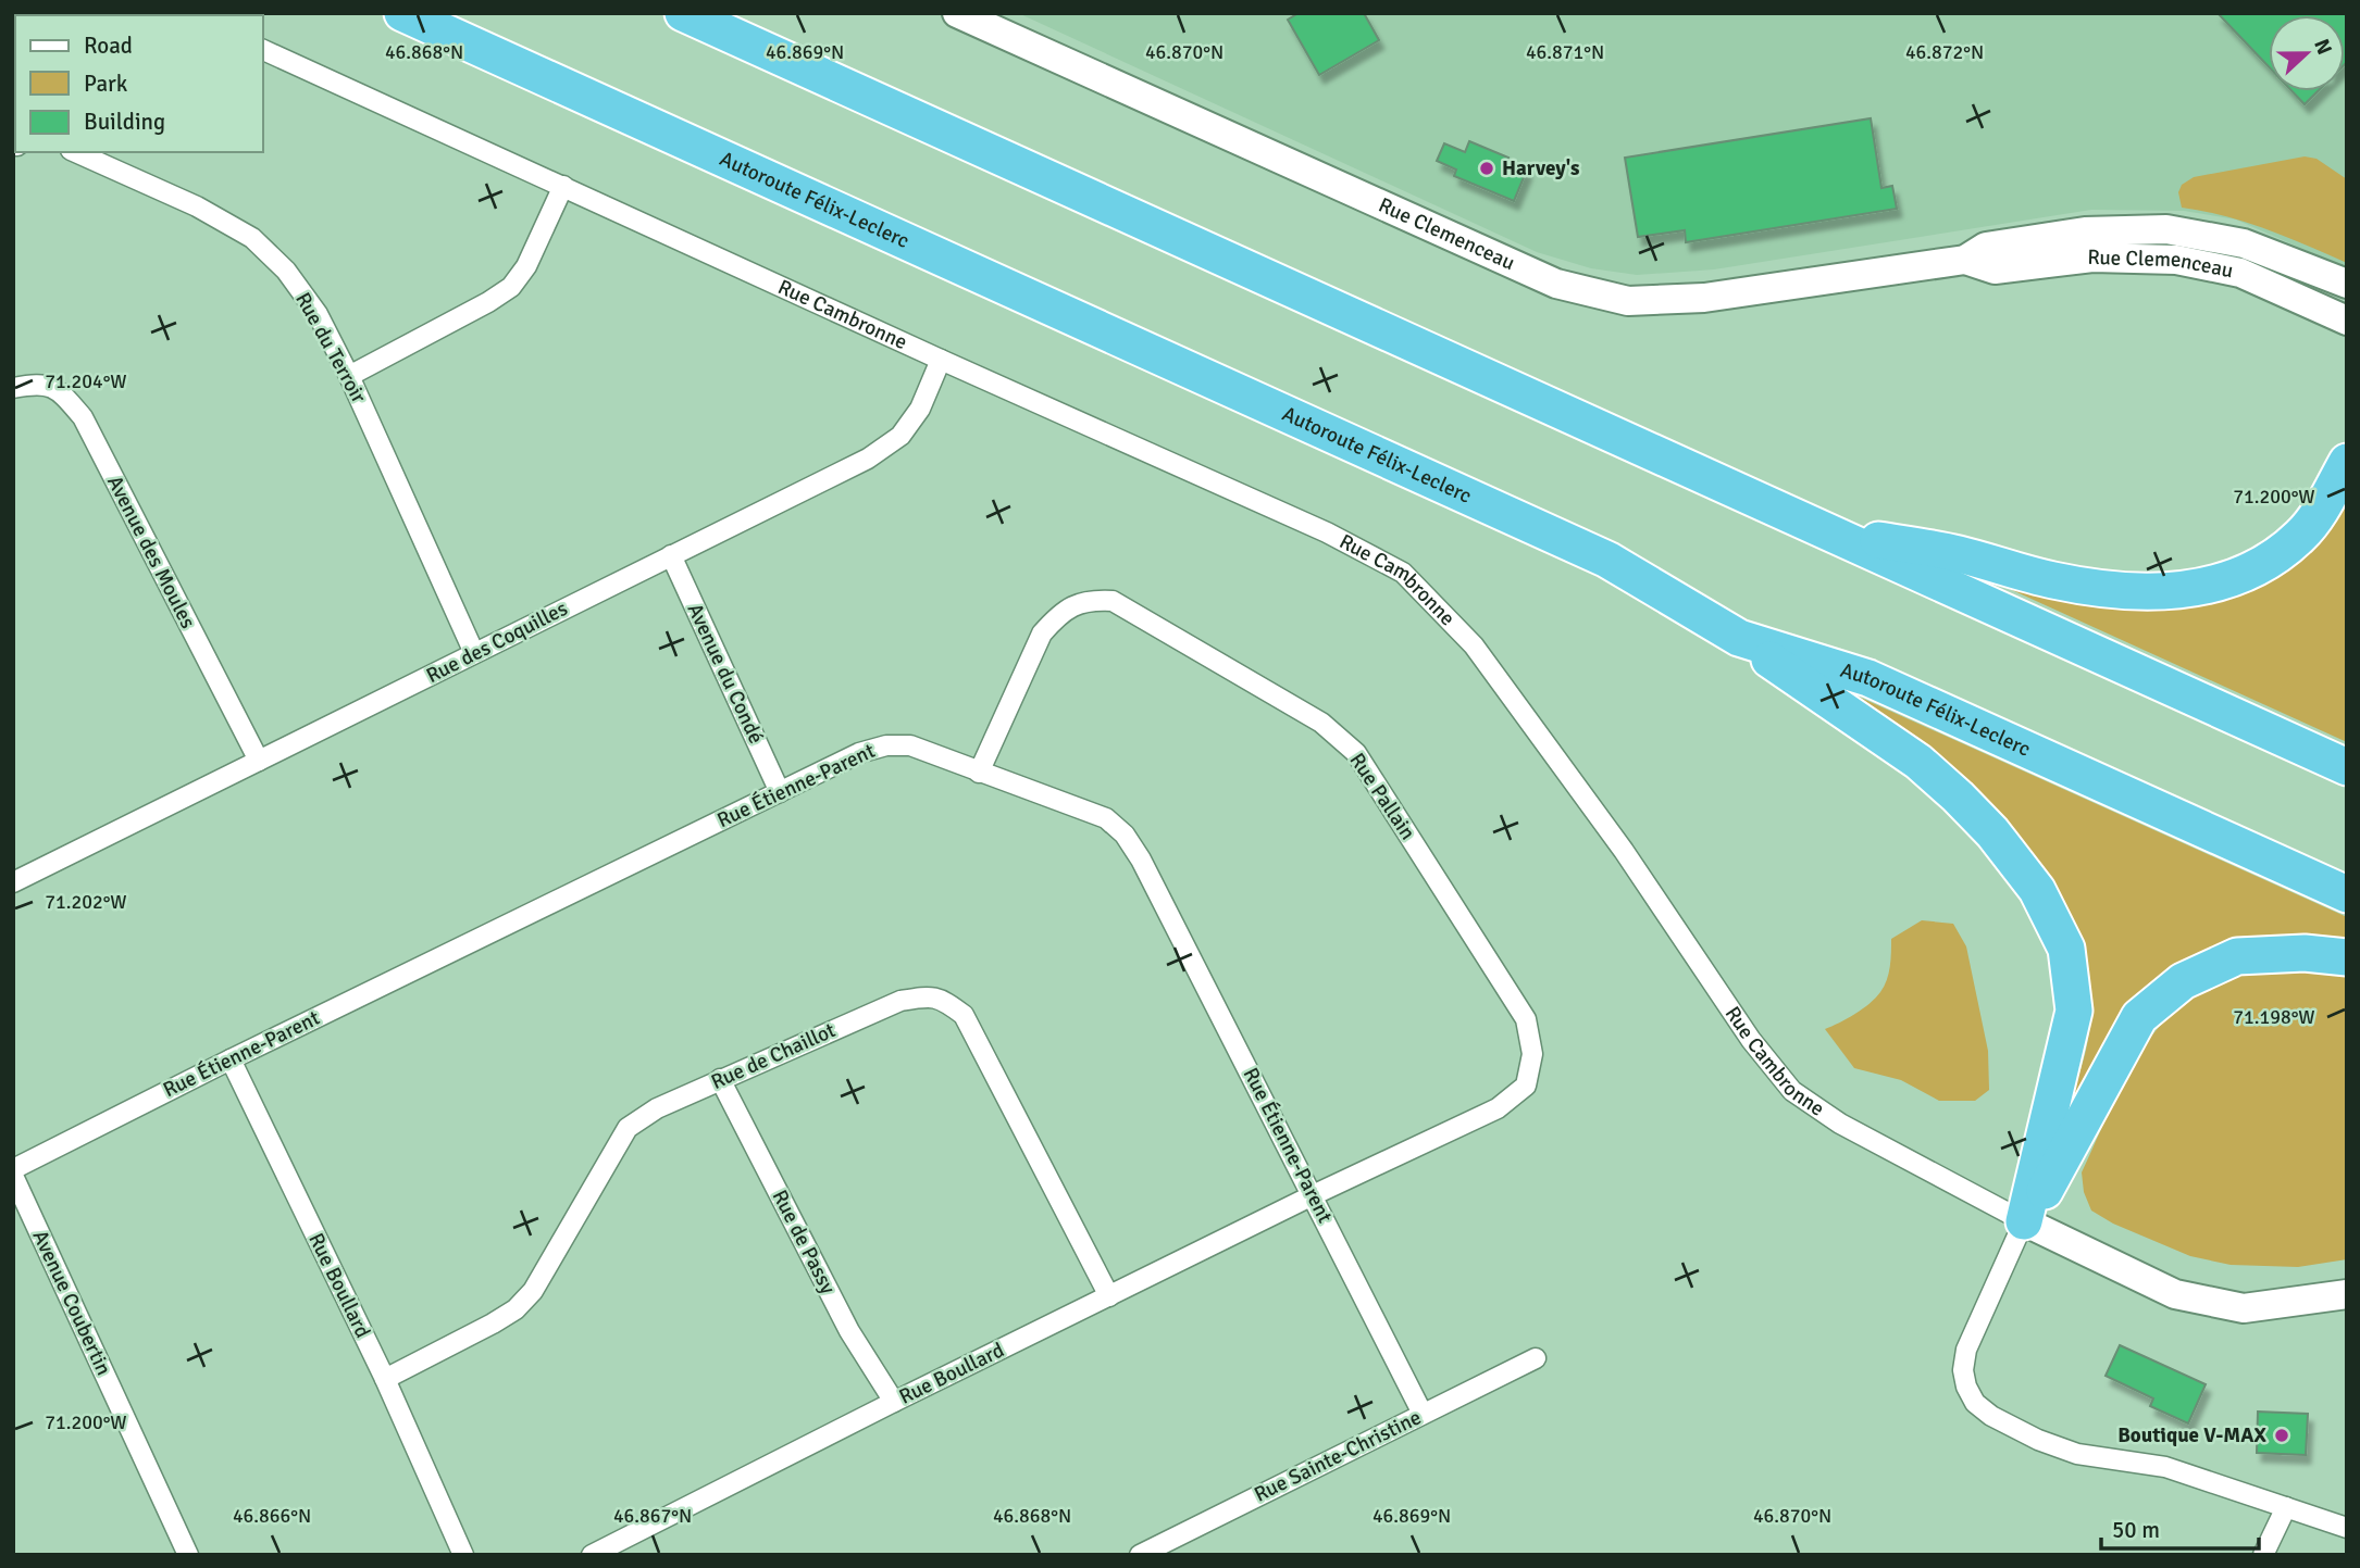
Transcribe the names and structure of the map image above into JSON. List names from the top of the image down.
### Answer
{
  "streets": {
    "highway": ["Autoroute Félix-Leclerc"],
    "street": [
      "Rue Clemenceau",
      "Rue Cambronne",
      "Rue du Terroir",
      "Avenue des Moules",
      "Rue des Coquilles",
      "Avenue du Condé",
      "Rue Étienne-Parent",
      "Rue Pallain",
      "Rue de Chaillot",
      "Rue de Passy",
      "Rue Boullard",
      "Avenue Coubertin",
      "Rue Sainte-Christine"
    ]
  },
  "crossings": [
    ["Rue Cambronne", "Rue des Coquilles"],
    ["Rue du Terroir", "Rue des Coquilles"],
    ["Avenue des Moules", "Rue des Coquilles"],
    ["Rue des Coquilles", "Avenue du Condé"],
    ["Avenue du Condé", "Rue Étienne-Parent"],
    ["Rue Étienne-Parent", "Rue Pallain"],
    ["Rue Étienne-Parent", "Rue Boullard"],
    ["Rue Étienne-Parent", "Rue Sainte-Christine"],
    ["Rue Pallain", "Rue Boullard"],
    ["Rue de Chaillot", "Rue de Passy"],
    ["Rue de Chaillot", "Rue Boullard"],
    ["Rue de Passy", "Rue Boullard"]
  ],
  "places": ["Harvey's", "Boutique V-MAX"],
  "legend": ["Road", "Park", "Building"],
  "scale_bar": "50 m",
  "north": "right",
  "coordinates": [
    "46.868°N",
    "46.869°N",
    "46.870°N",
    "46.871°N",
    "46.872°N",
    "71.204°W",
    "71.200°W",
    "71.202°W",
    "71.198°W",
    "46.866°N",
    "46.867°N"
  ]
}
